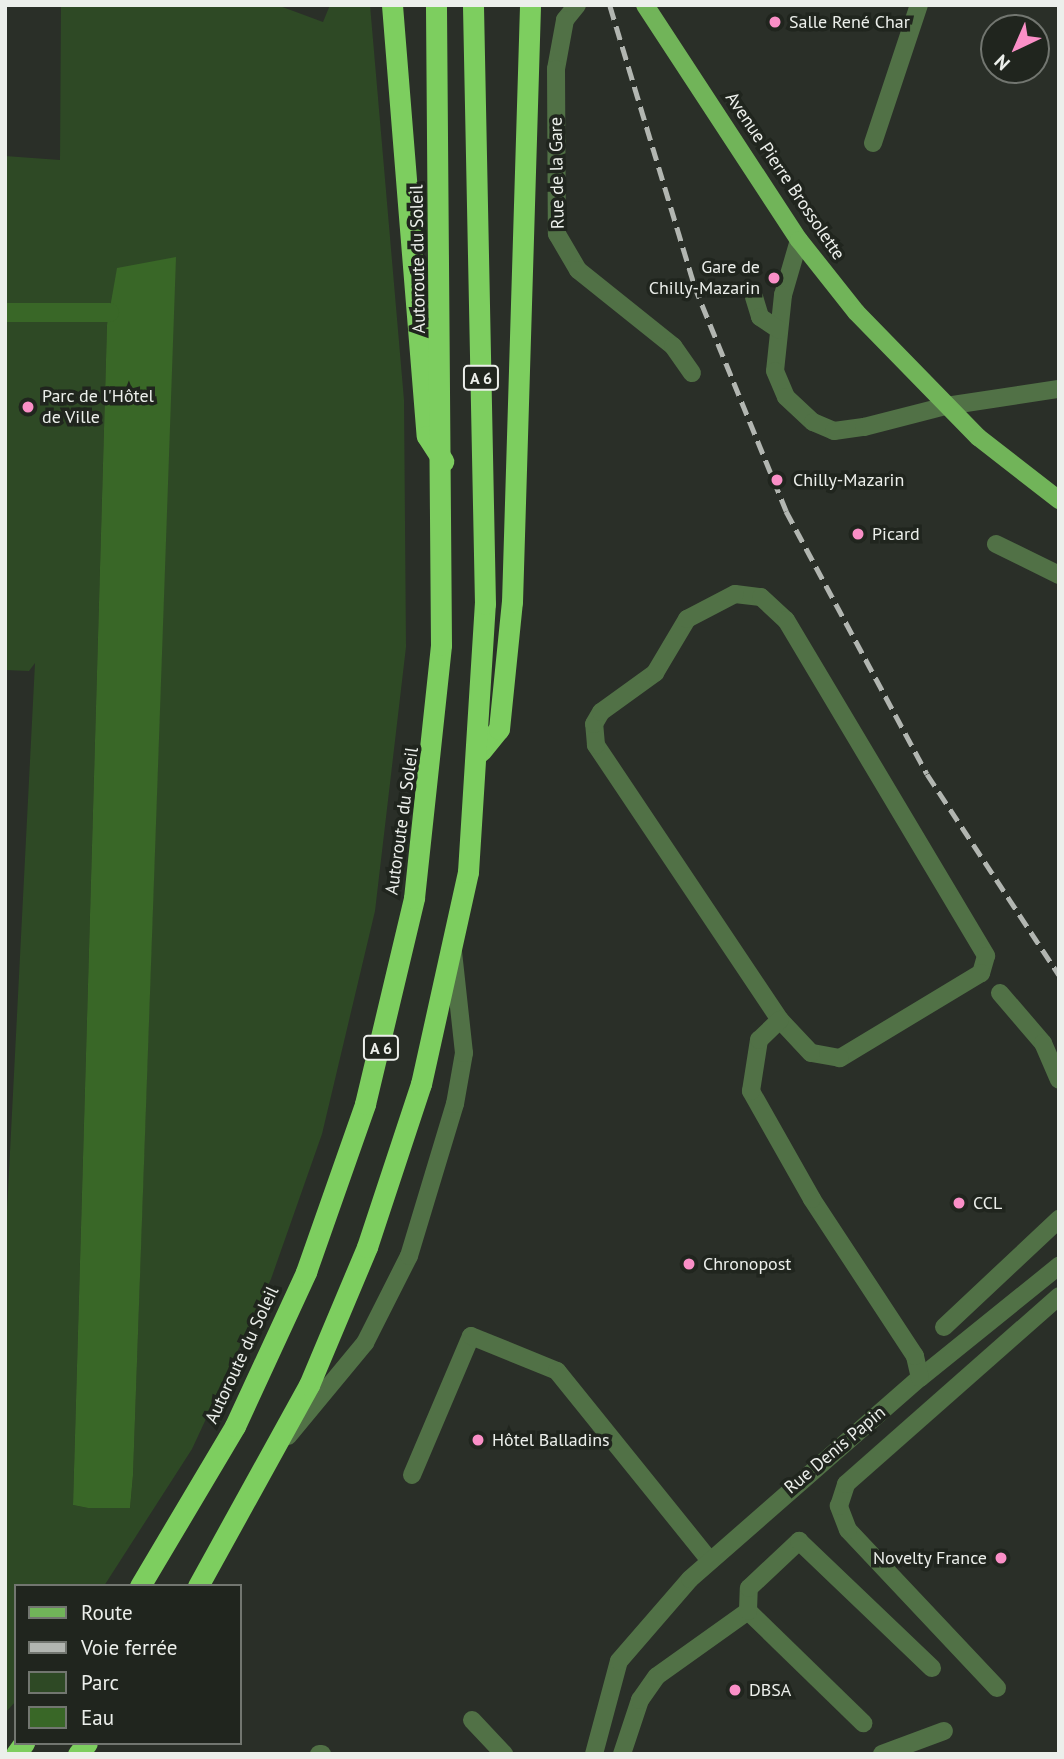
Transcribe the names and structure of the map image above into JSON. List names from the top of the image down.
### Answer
{
  "streets": {
    "highway": ["Autoroute du Soleil", "A 6"],
    "main road": ["Avenue Pierre Brossolette"],
    "street": ["Rue de la Gare", "Rue Denis Papin"]
  },
  "places": [
    "Salle René Char",
    "Gare de Chilly-Mazarin",
    "Parc de l'Hôtel de Ville",
    "Chilly-Mazarin",
    "Picard",
    "CCL",
    "Chronopost",
    "Hôtel Balladins",
    "Novelty France",
    "DBSA"
  ],
  "legend": [
    "Route",
    "Voie ferrée",
    "Parc",
    "Eau"
  ],
  "north": "bottom left"
}
